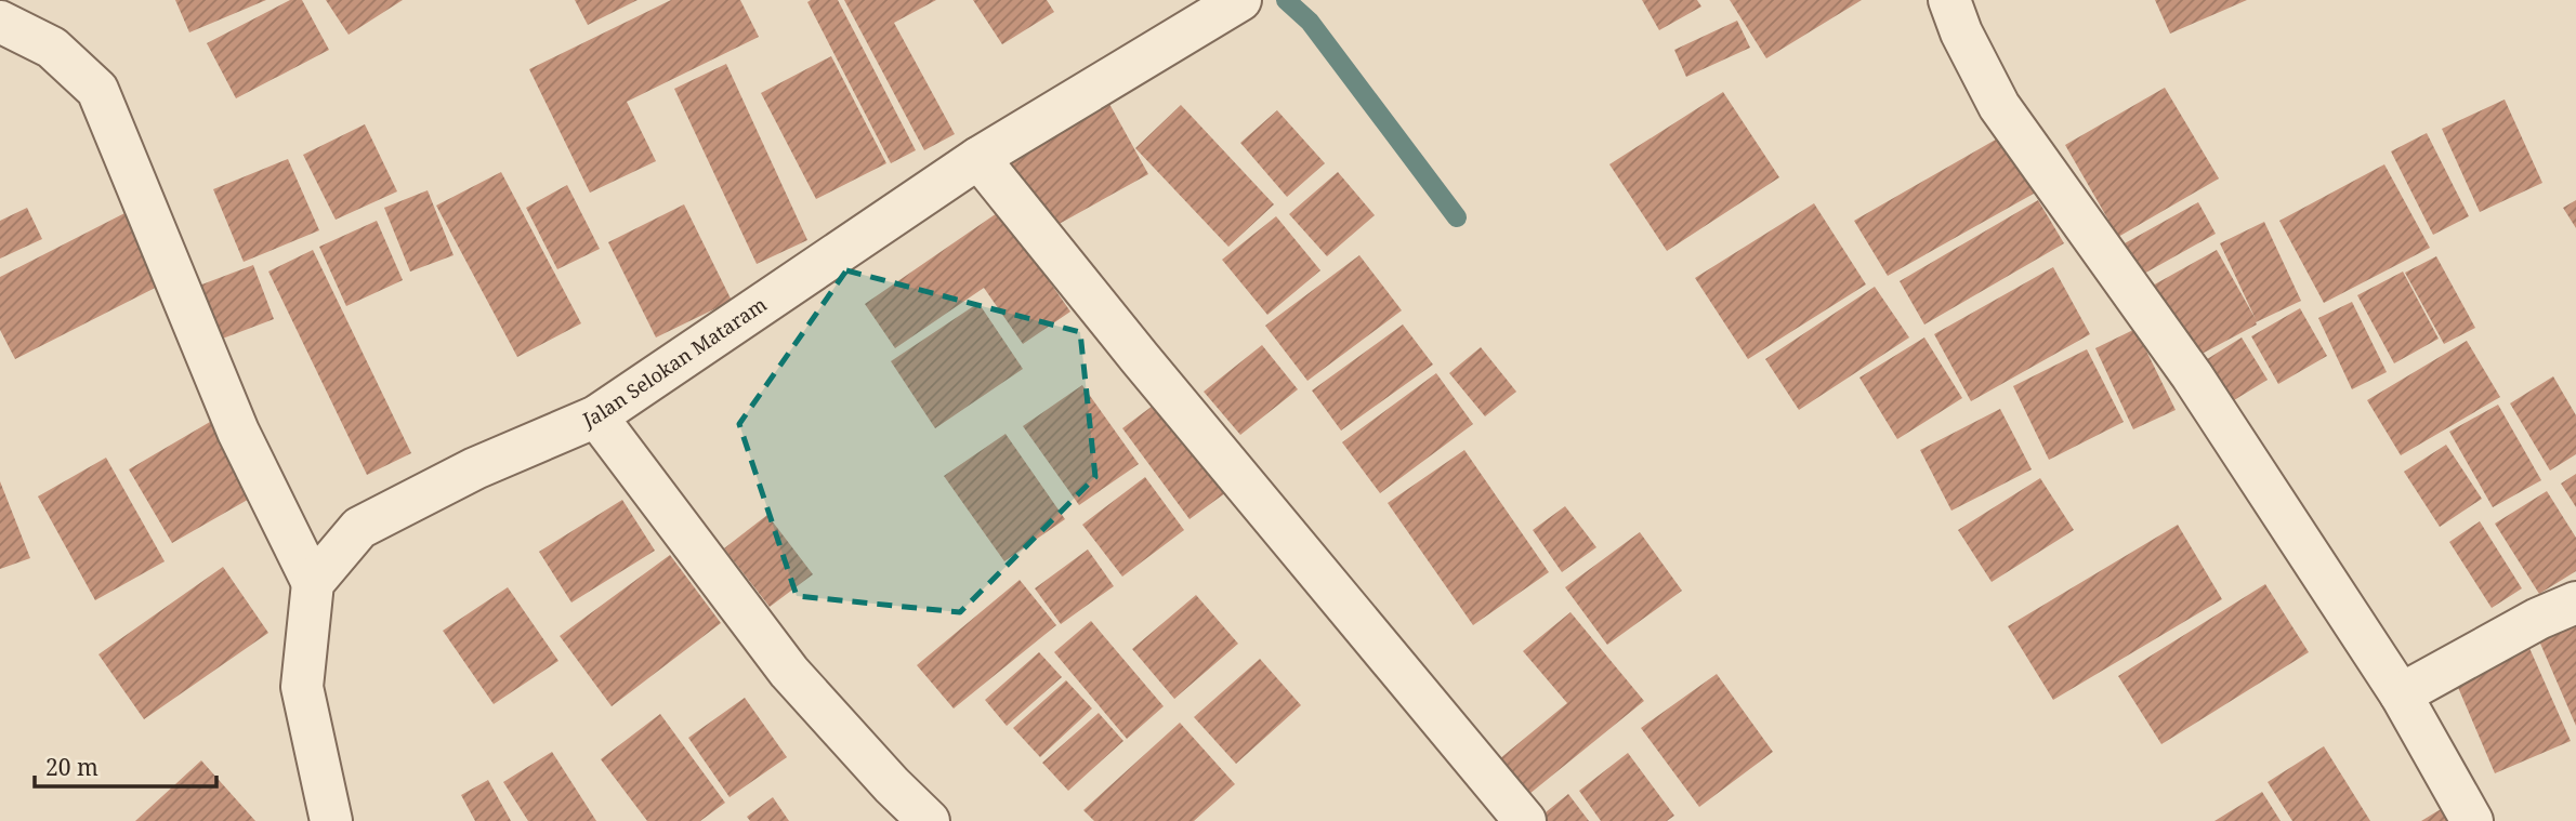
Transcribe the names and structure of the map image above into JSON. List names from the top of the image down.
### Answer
{
  "streets": {
    "street": ["Jalan Selokan Mataram"]
  },
  "scale_bar": "20 m"
}
